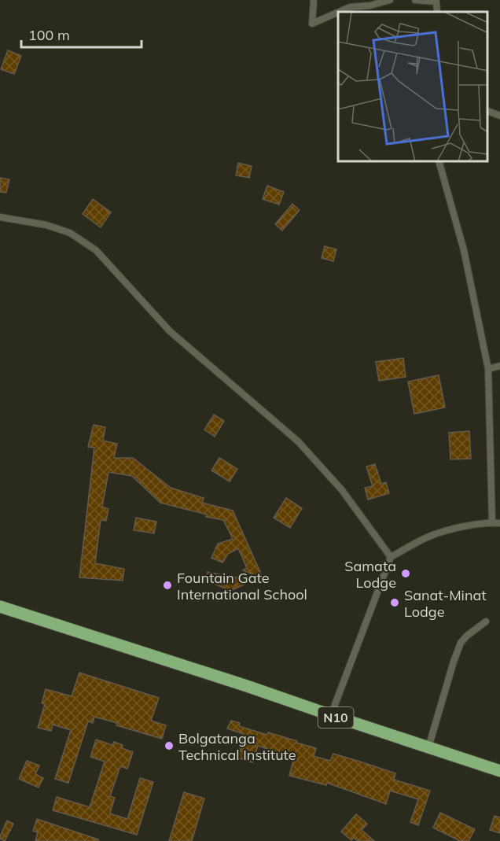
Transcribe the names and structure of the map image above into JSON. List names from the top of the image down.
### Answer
{
  "streets": {
    "highway": ["N10"]
  },
  "places": [
    "Samata Lodge",
    "Fountain Gate International School",
    "Sanat-Minat Lodge",
    "Bolgatanga Technical Institute"
  ],
  "scale_bar": "100 m"
}
